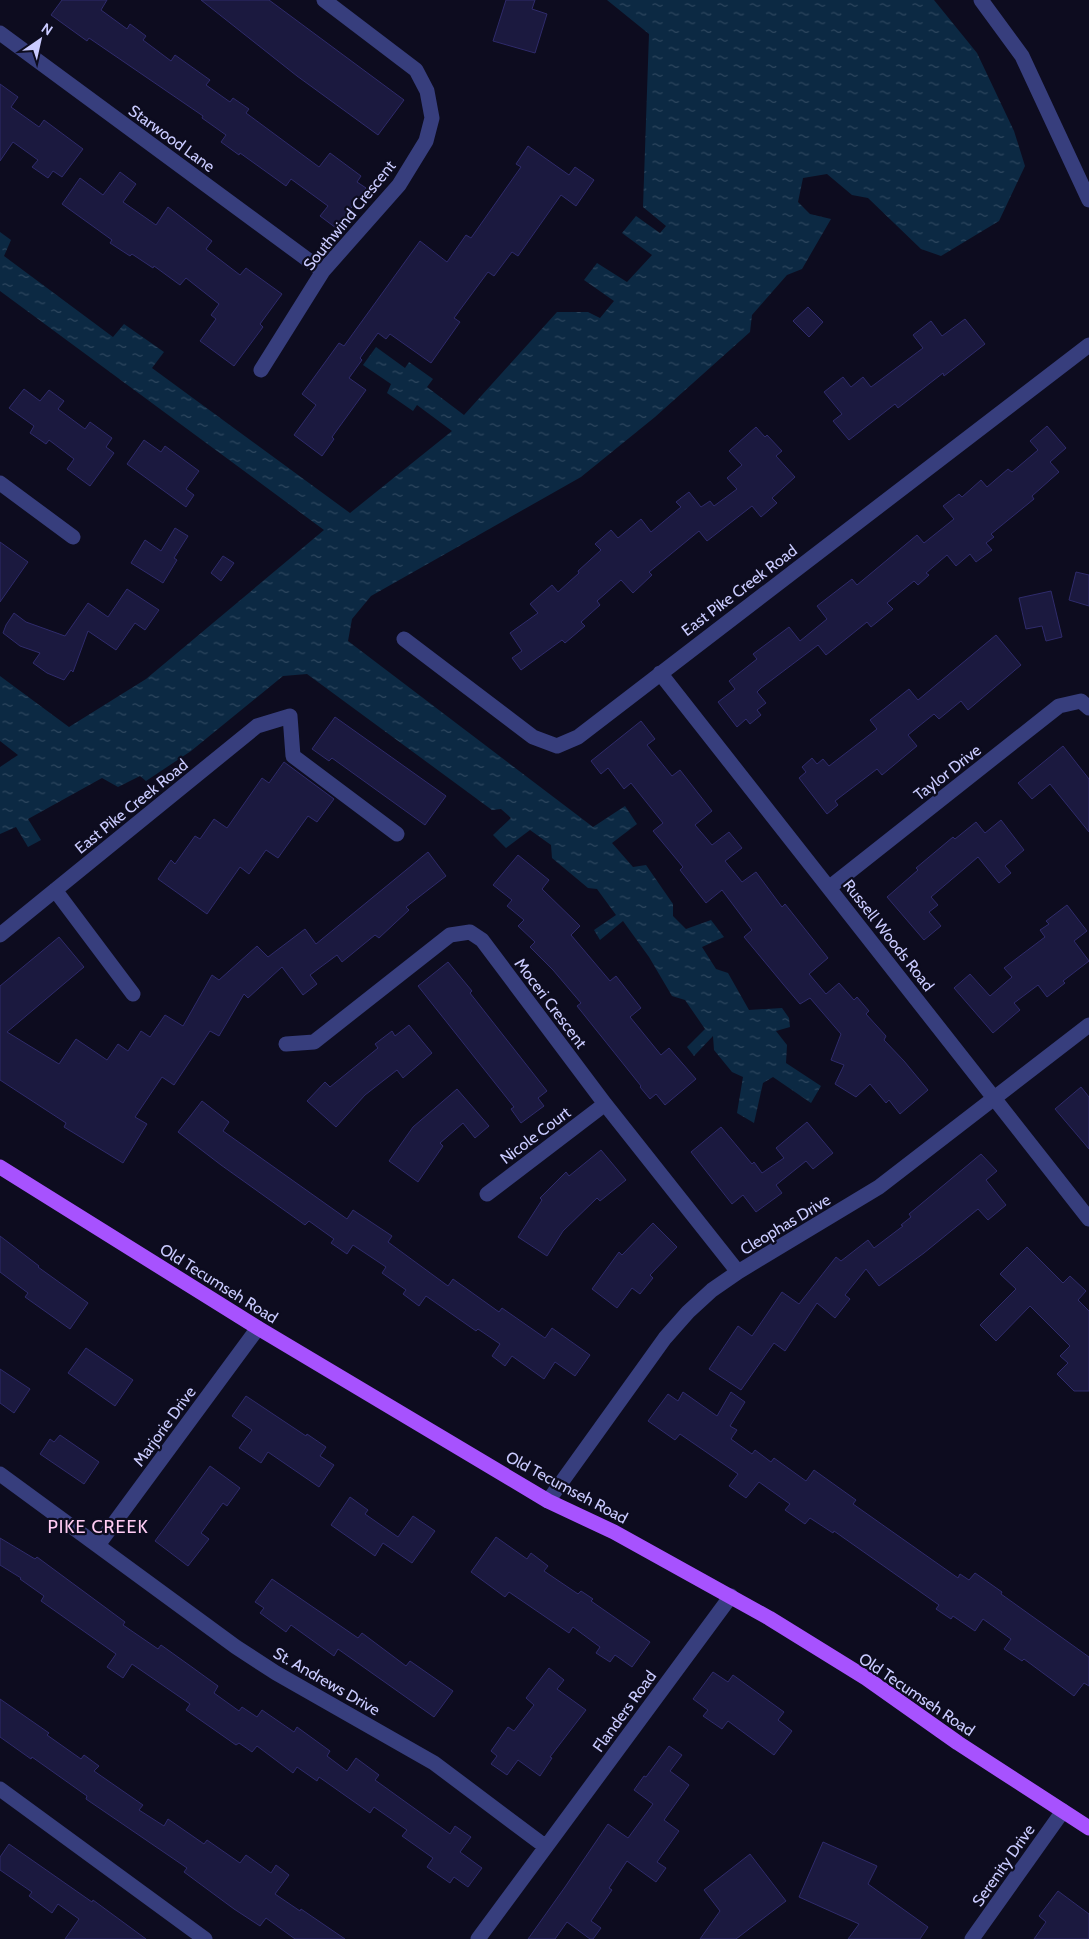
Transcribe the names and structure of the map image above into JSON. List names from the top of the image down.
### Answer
{
  "streets": {
    "main road": ["Old Tecumseh Road"],
    "street": [
      "Starwood Lane",
      "Southwind Crescent",
      "East Pike Creek Road",
      "Taylor Drive",
      "Russell Woods Road",
      "Moceri Crescent",
      "Nicole Court",
      "Cleophas Drive",
      "Marjorie Drive",
      "St. Andrews Drive",
      "Flanders Road",
      "Serenity Drive"
    ]
  },
  "crossings": [
    ["Starwood Lane", "Southwind Crescent"],
    ["East Pike Creek Road", "Russell Woods Road"],
    ["Taylor Drive", "Russell Woods Road"],
    ["Russell Woods Road", "Cleophas Drive"],
    ["Moceri Crescent", "Nicole Court"],
    ["Moceri Crescent", "Cleophas Drive"],
    ["Cleophas Drive", "Old Tecumseh Road"],
    ["Old Tecumseh Road", "Marjorie Drive"],
    ["Old Tecumseh Road", "Flanders Road"],
    ["Old Tecumseh Road", "Serenity Drive"],
    ["Marjorie Drive", "St. Andrews Drive"],
    ["St. Andrews Drive", "Flanders Road"]
  ],
  "districts": ["PIKE CREEK"],
  "north": "top right"
}
